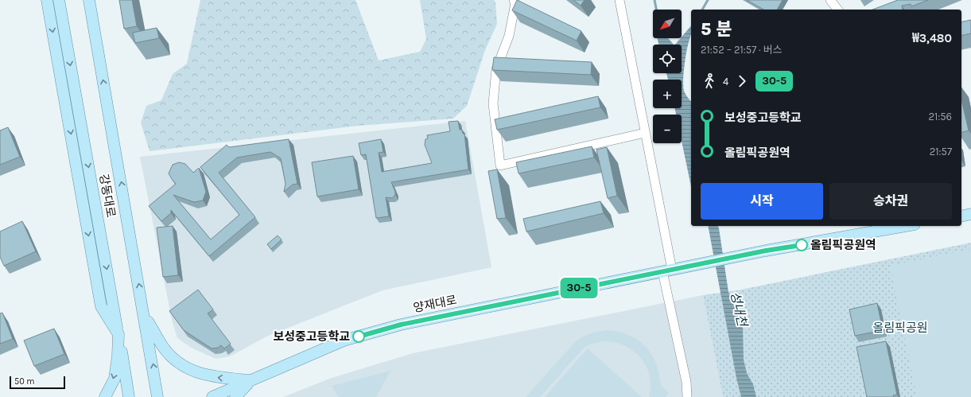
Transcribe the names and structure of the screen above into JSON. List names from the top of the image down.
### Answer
{
  "streets": {
    "main road": ["강동대로", "양재대로"]
  },
  "water": ["성내천"],
  "parks": ["올림픽공원"],
  "places": ["올림픽공원역", "보성중고등학교"],
  "lines": ["bus line 30-5"],
  "scale_bar": "50 m",
  "north": "bottom left",
  "page": {
    "on_map": "30-5",
    "map_buttons": ["+", "−"],
    "heading": ["5 분", "21:52 – 21:57 · 버스", "₩3,480"],
    "legs": ["4", "30-5"],
    "list": [
      {
        "name": "보성중고등학교",
        "value": "21:56"
      },
      {
        "name": "올림픽공원역",
        "value": "21:57"
      }
    ],
    "buttons": ["시작", "승차권"],
    "scale": "50 m"
  }
}
